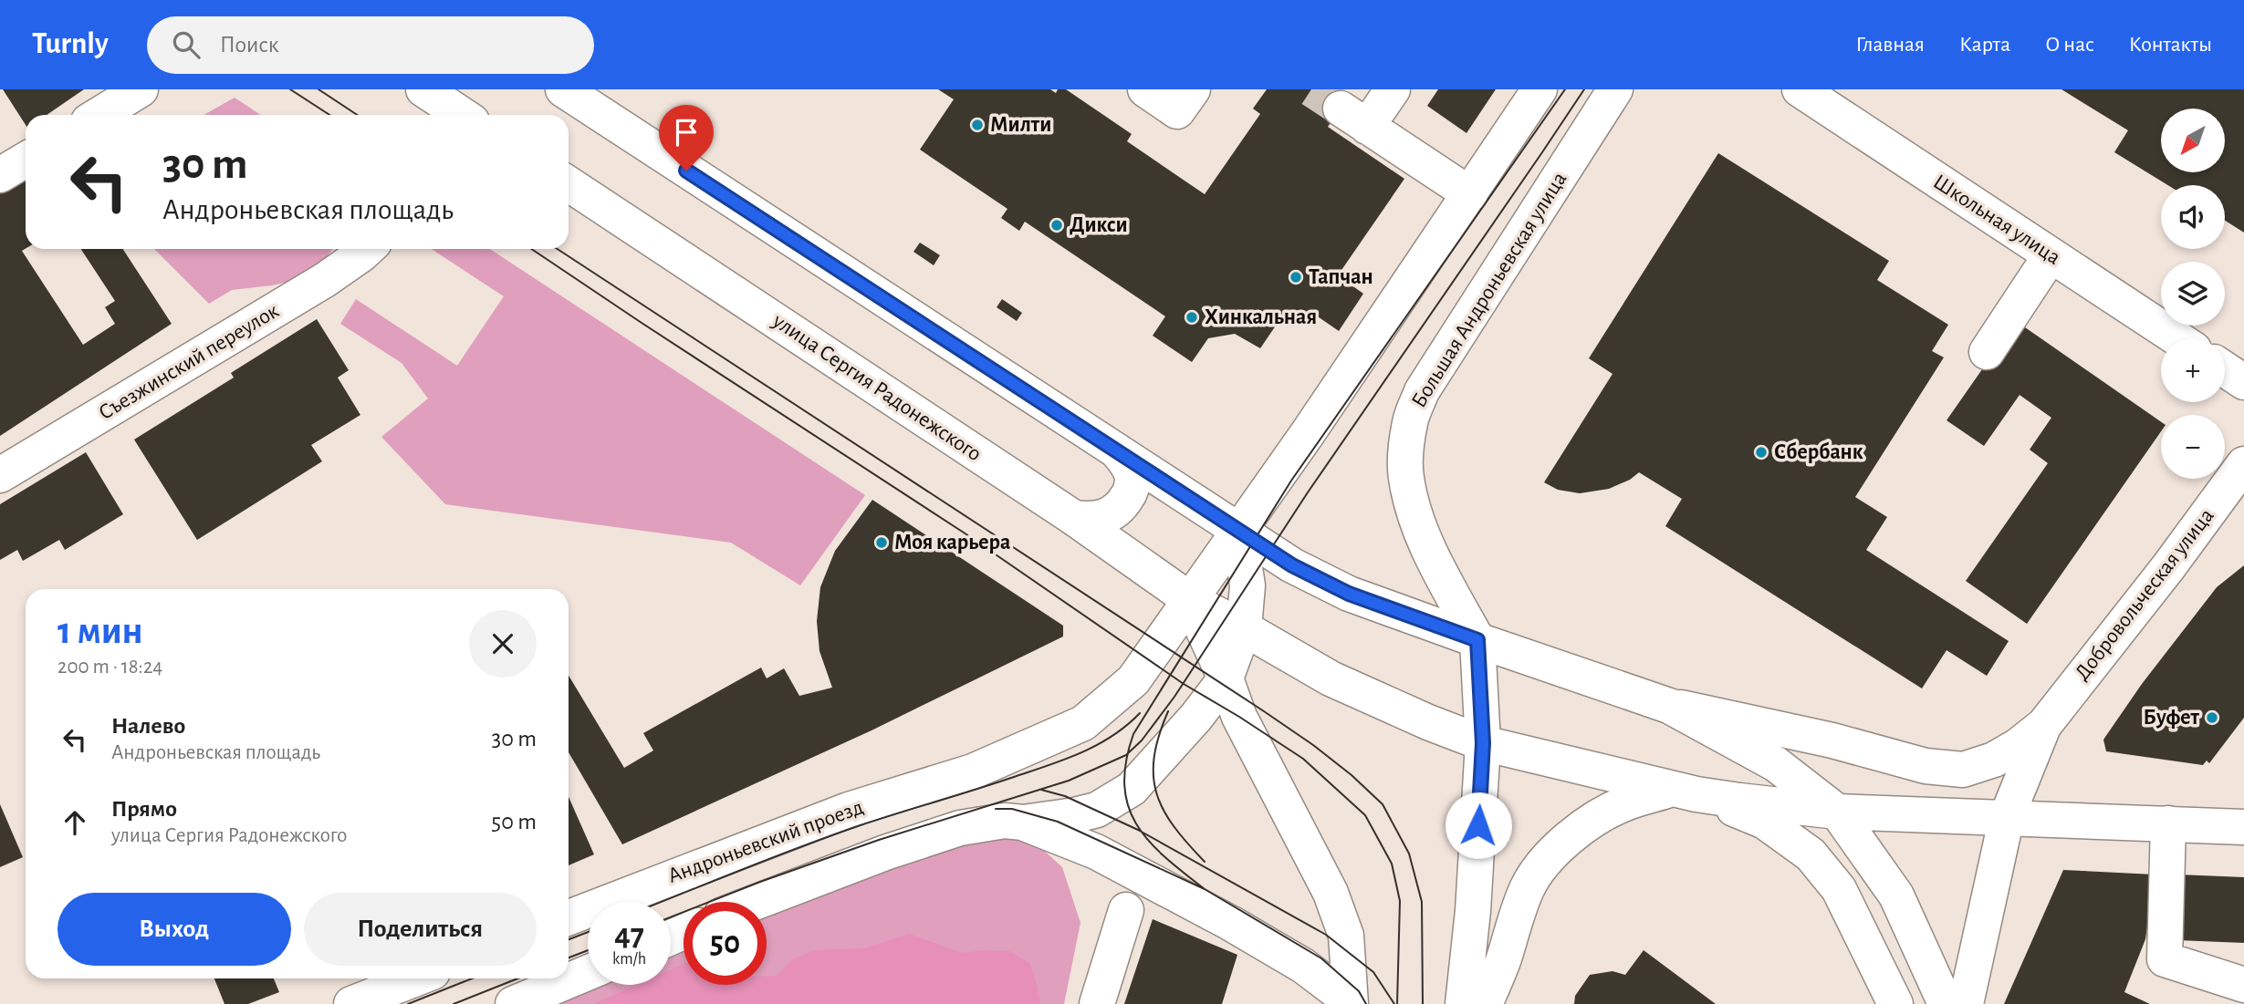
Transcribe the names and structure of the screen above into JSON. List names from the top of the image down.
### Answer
{
  "streets": {
    "main road": [
      "Школьная улица",
      "Большая Андроньевская улица",
      "Съезжинский переулок",
      "улица Сергия Радонежского",
      "Добровольческая улица",
      "Андроньевский проезд"
    ]
  },
  "crossings": [
    ["улица Сергия Радонежского", "Андроньевский проезд"]
  ],
  "places": [
    "Милти",
    "Дикси",
    "Тапчан",
    "Хинкальная",
    "Сбербанк",
    "Моя карьера",
    "Буфет"
  ],
  "north": "bottom left",
  "page": {
    "header": "Turnly",
    "search": "Поиск",
    "nav": [
      "Главная",
      "Карта",
      "О нас",
      "Контакты"
    ],
    "map_buttons": ["+", "−"],
    "turn": ["30 m", "Андроньевская площадь"],
    "heading": ["1 мин", "200 m · 18:24"],
    "list": [
      {
        "name": "Налево",
        "note": "Андроньевская площадь",
        "value": "30 m"
      },
      {
        "name": "Прямо",
        "note": "улица Сергия Радонежского",
        "value": "50 m"
      }
    ],
    "buttons": ["Выход", "Поделиться"],
    "speed": "47 km/h",
    "limit": "50"
  }
}
